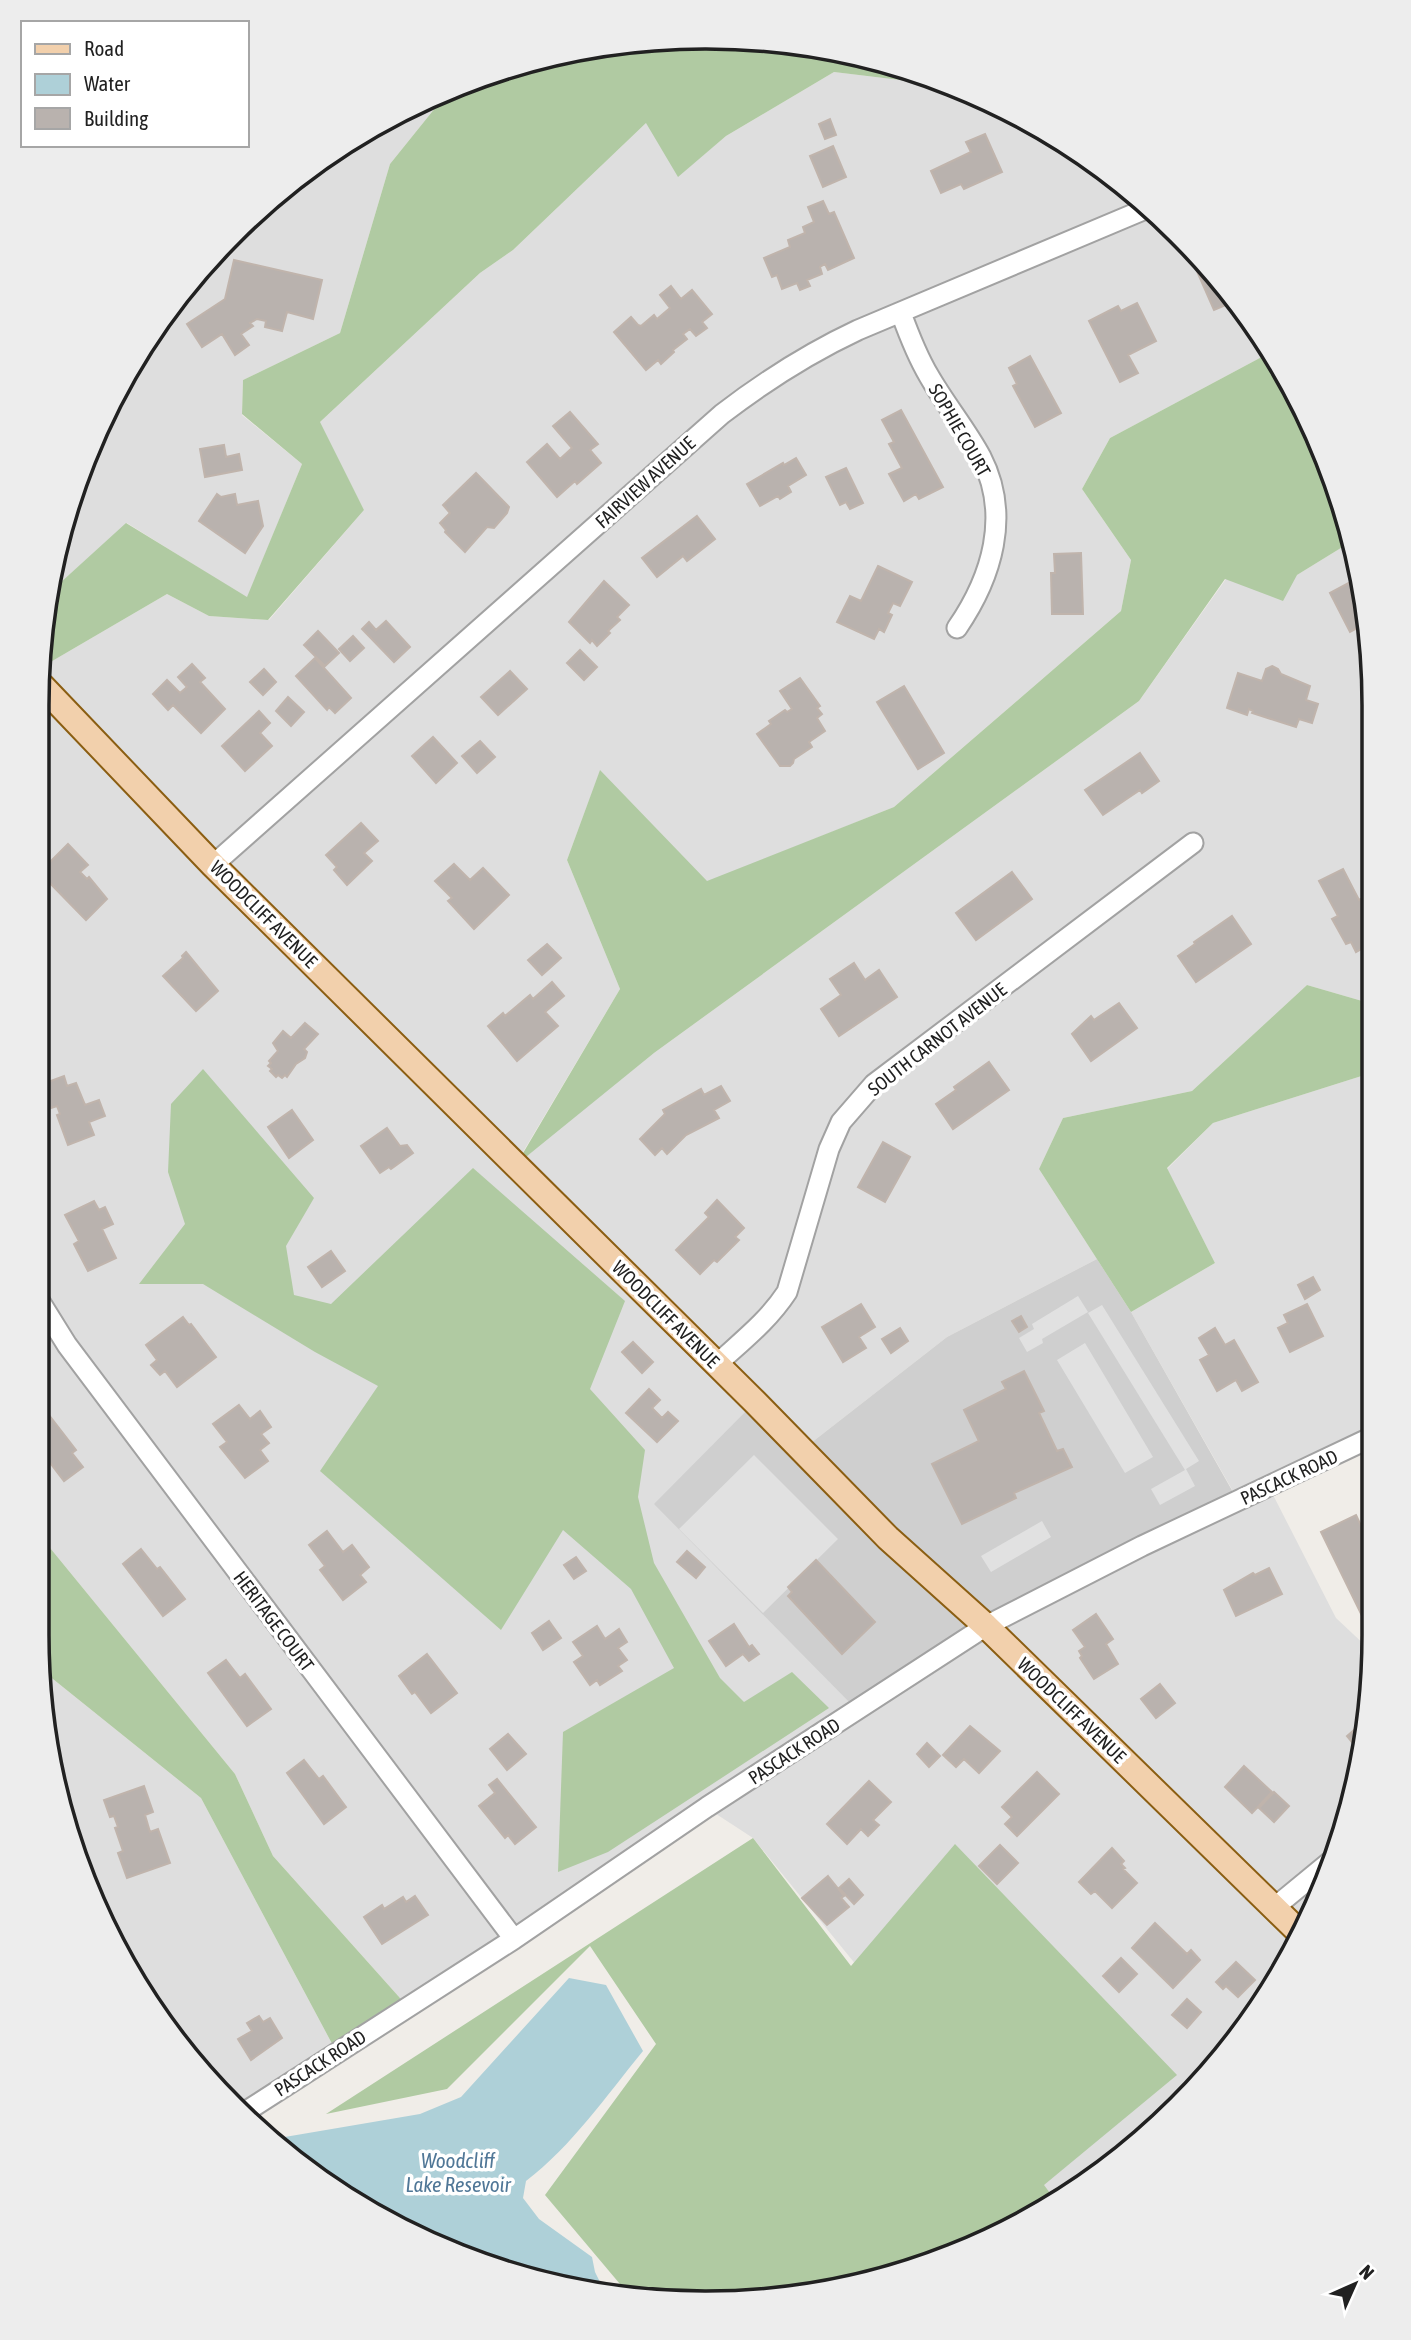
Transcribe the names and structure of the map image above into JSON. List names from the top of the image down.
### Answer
{
  "streets": {
    "main road": ["WOODCLIFF AVENUE"],
    "street": [
      "SOPHIE COURT",
      "FAIRVIEW AVENUE",
      "SOUTH CARNOT AVENUE",
      "PASCACK ROAD",
      "HERITAGE COURT"
    ]
  },
  "crossings": [
    ["SOPHIE COURT", "FAIRVIEW AVENUE"],
    ["FAIRVIEW AVENUE", "WOODCLIFF AVENUE"],
    ["WOODCLIFF AVENUE", "SOUTH CARNOT AVENUE"],
    ["WOODCLIFF AVENUE", "PASCACK ROAD"],
    ["PASCACK ROAD", "HERITAGE COURT"]
  ],
  "water": ["Woodcliff Lake Resevoir"],
  "legend": ["Road", "Water", "Building"],
  "north": "top right"
}
